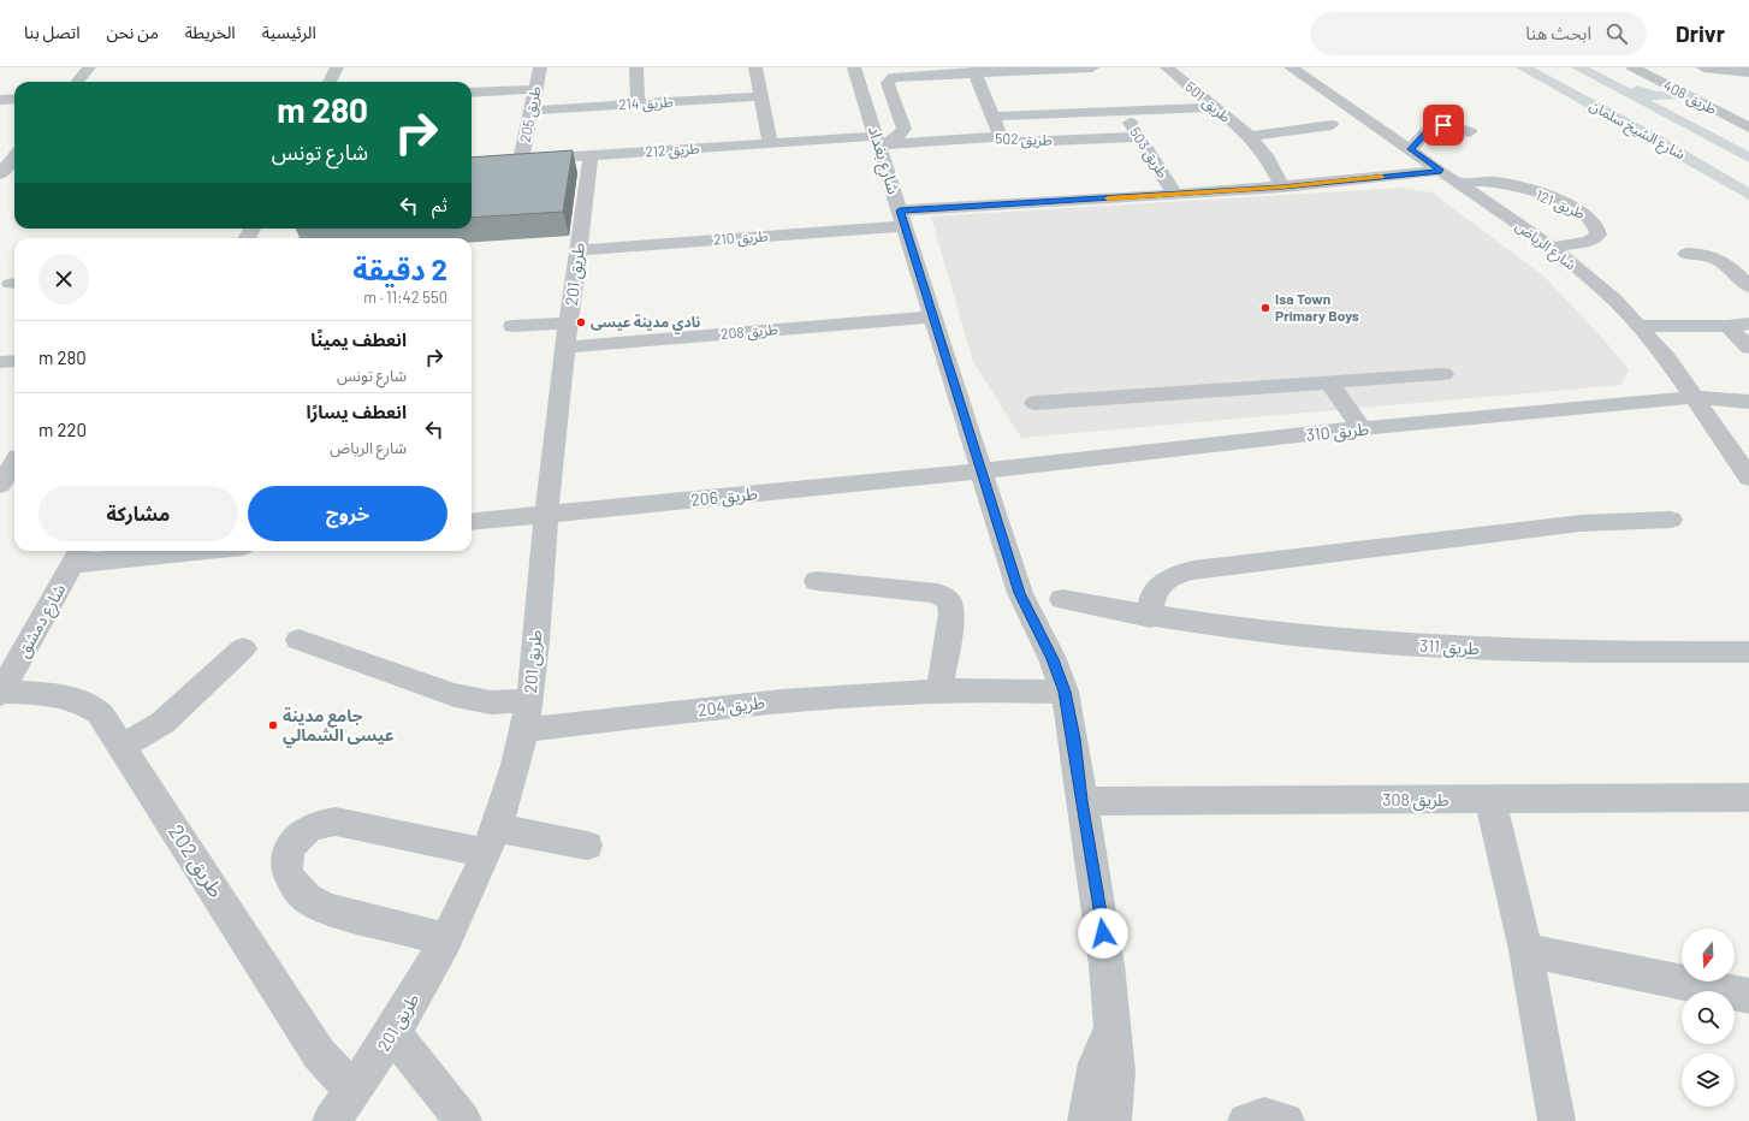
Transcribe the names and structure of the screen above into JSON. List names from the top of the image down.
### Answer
{
  "streets": {
    "main road": ["شارع الشيخ سلمان"],
    "street": [
      "طريق 408",
      "طريق 501",
      "طريق 214",
      "طريق 205",
      "طريق 502",
      "طريق 212",
      "طريق 503",
      "شارع بغداد",
      "طريق 121",
      "طريق 210",
      "شارع الرياض",
      "طريق 201",
      "طريق 208",
      "طريق 310",
      "طريق 206",
      "شارع دمشق",
      "طريق 311",
      "طريق 204",
      "طريق 308",
      "طريق 202"
    ]
  },
  "crossings": [
    ["طريق 501", "طريق 502"],
    ["طريق 501", "طريق 210"],
    ["طريق 214", "طريق 205"],
    ["طريق 502", "طريق 212"],
    ["طريق 502", "طريق 503"],
    ["طريق 502", "شارع بغداد"],
    ["طريق 212", "شارع بغداد"],
    ["طريق 212", "طريق 201"],
    ["طريق 503", "طريق 210"],
    ["شارع بغداد", "طريق 210"],
    ["شارع بغداد", "طريق 208"],
    ["شارع بغداد", "طريق 310"],
    ["شارع بغداد", "طريق 206"],
    ["شارع بغداد", "طريق 204"],
    ["شارع بغداد", "طريق 308"],
    ["طريق 121", "شارع الرياض"],
    ["طريق 210", "شارع الرياض"],
    ["طريق 210", "طريق 201"],
    ["شارع الرياض", "طريق 310"],
    ["طريق 201", "طريق 208"],
    ["طريق 201", "طريق 206"],
    ["طريق 201", "طريق 204"],
    ["طريق 201", "طريق 202"],
    ["طريق 310", "طريق 206"],
    ["شارع دمشق", "طريق 202"]
  ],
  "places": ["Isa Town Primary Boys", "نادي مدينة عيسى", "جامع مدينة عيسى الشمالي"],
  "north": "bottom",
  "page": {
    "header": "Drivr",
    "search": "ابحث هنا",
    "nav": [
      "الرئيسية",
      "الخريطة",
      "من نحن",
      "اتصل بنا"
    ],
    "turn": ["280 m", "شارع تونس"],
    "then": "ثم",
    "heading": ["2 دقيقة", "550 m · 11:42"],
    "list": [
      {
        "name": "انعطف يمينًا",
        "note": "شارع تونس",
        "value": "280 m"
      },
      {
        "name": "انعطف يسارًا",
        "note": "شارع الرياض",
        "value": "220 m"
      }
    ],
    "buttons": ["خروج", "مشاركة"]
  }
}
